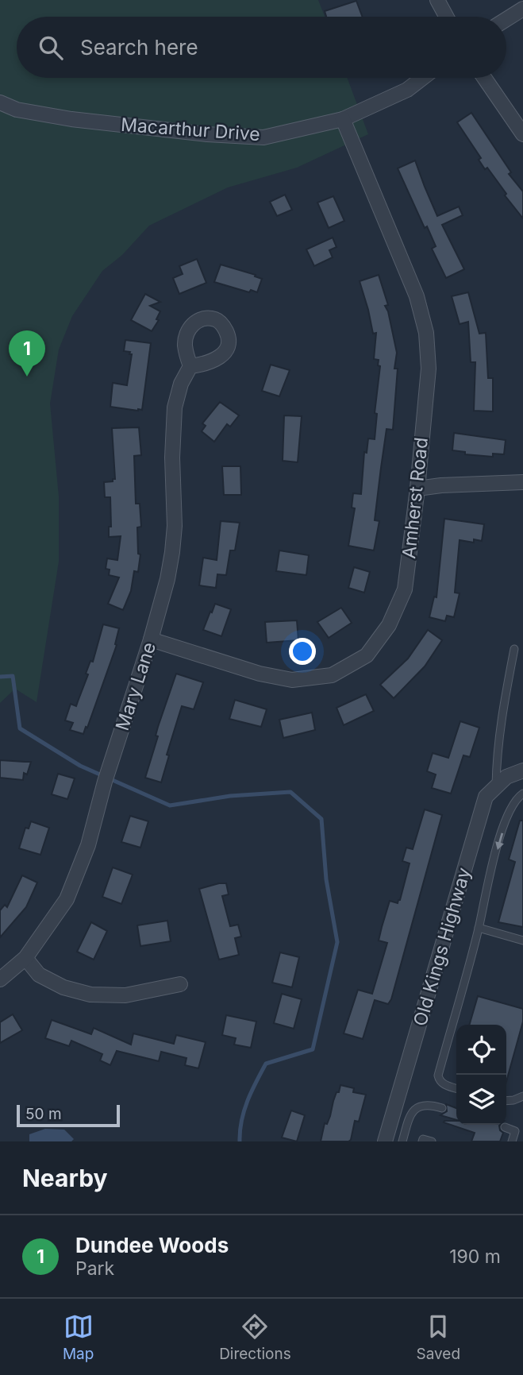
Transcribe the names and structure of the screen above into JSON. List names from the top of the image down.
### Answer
{
  "streets": {
    "street": [
      "Macarthur Drive",
      "Amherst Road",
      "Mary Lane",
      "Old Kings Highway"
    ]
  },
  "crossings": [
    ["Macarthur Drive", "Amherst Road"],
    ["Amherst Road", "Mary Lane"]
  ],
  "scale_bar": "50 m",
  "page": {
    "search": "Search here",
    "pins": "1",
    "scale": "50 m",
    "heading": "Nearby",
    "list": [
      {
        "mark": "1",
        "name": "Dundee Woods",
        "note": "Park",
        "value": "190 m"
      }
    ],
    "nav": ["Map", "Directions", "Saved"]
  }
}
